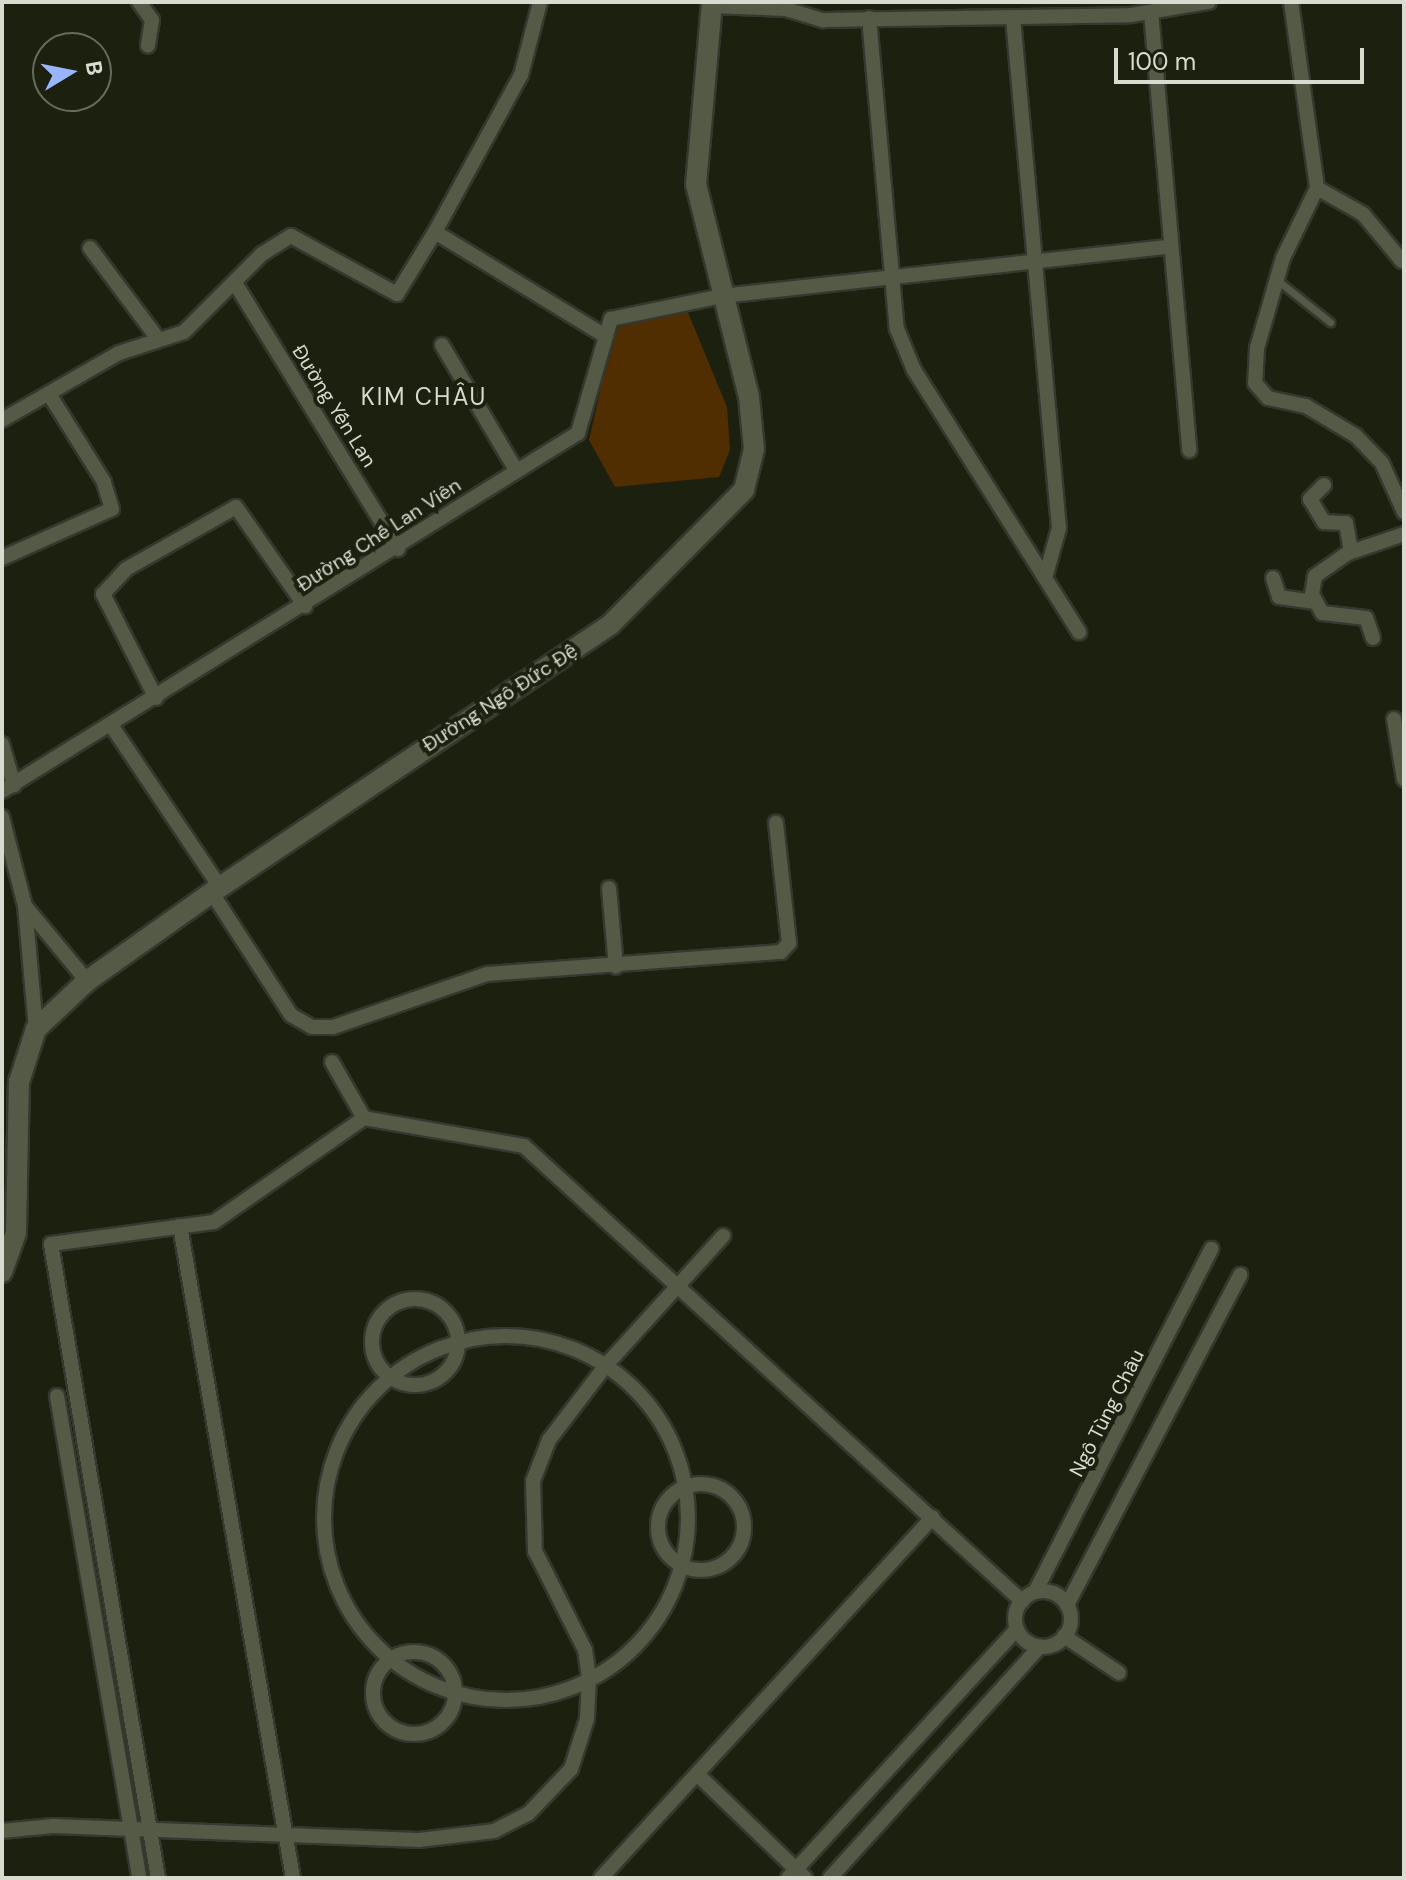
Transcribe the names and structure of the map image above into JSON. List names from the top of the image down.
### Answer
{
  "streets": {
    "main road": ["Đường Ngô Đức Đệ"],
    "street": ["Đường Yến Lan", "Đường Chế Lan Viên", "Ngô Tùng Châu"]
  },
  "crossings": [
    ["Đường Yến Lan", "Đường Chế Lan Viên"]
  ],
  "districts": ["KIM CHÂU"],
  "scale_bar": "100 m",
  "north": "right"
}
